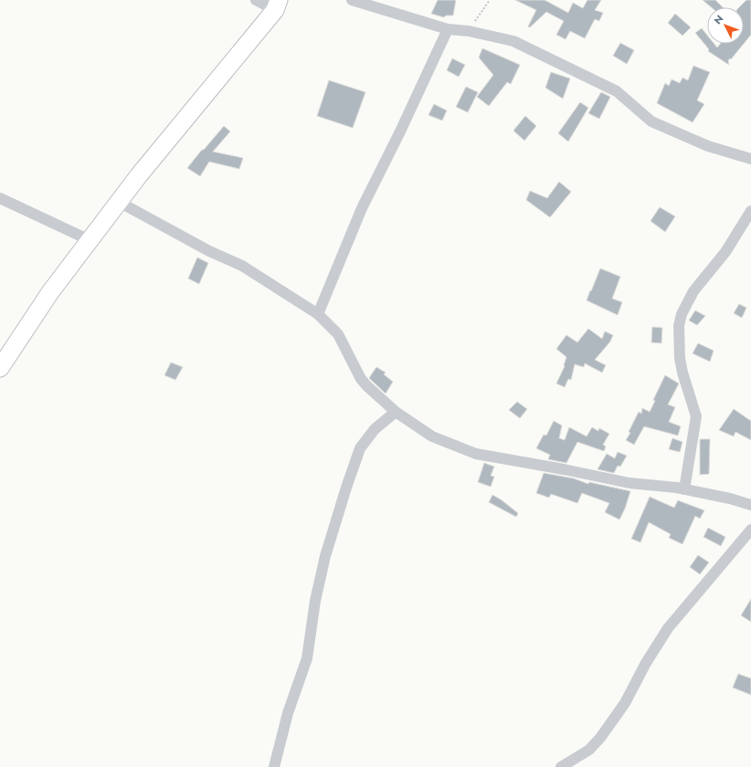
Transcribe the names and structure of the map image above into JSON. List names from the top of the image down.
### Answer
{
  "north": "top left"
}
